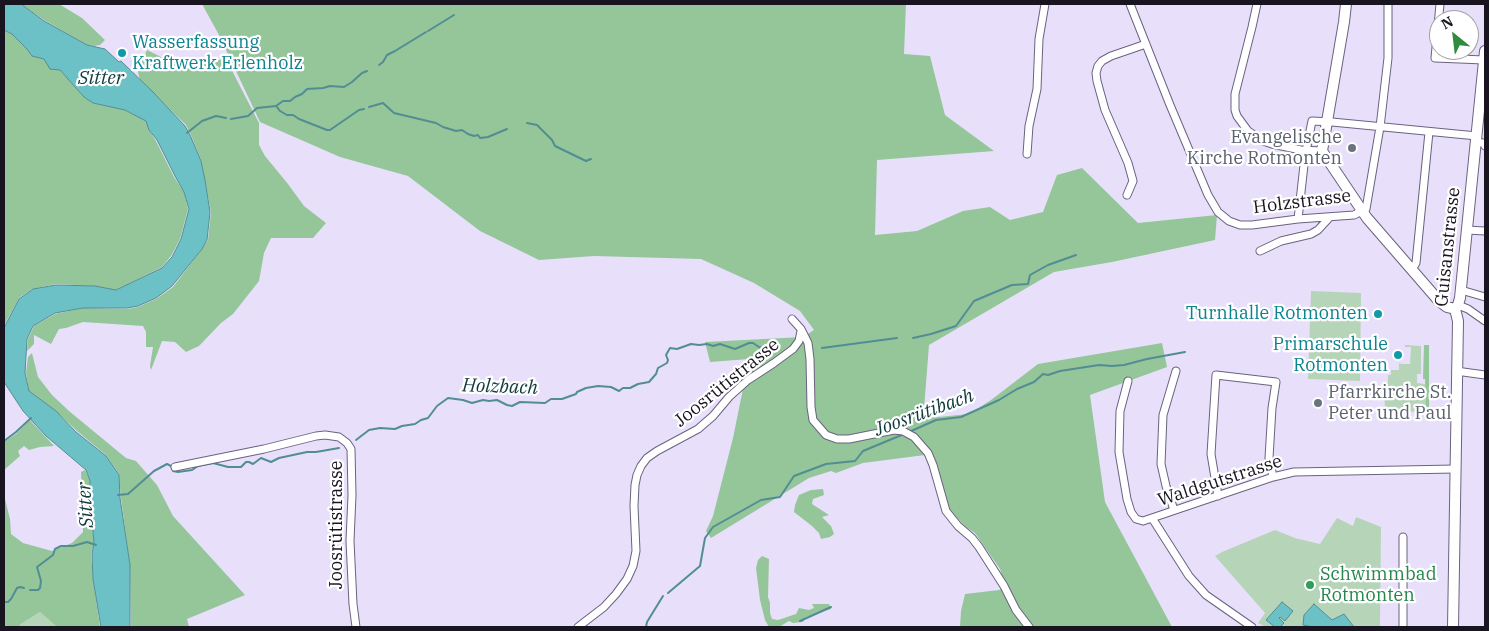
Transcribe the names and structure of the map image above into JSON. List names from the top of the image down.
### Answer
{
  "streets": {
    "street": [
      "Holzstrasse",
      "Guisanstrasse",
      "Joosrütistrasse",
      "Waldgutstrasse"
    ]
  },
  "crossings": [
    ["Holzstrasse", "Guisanstrasse"],
    ["Guisanstrasse", "Waldgutstrasse"]
  ],
  "water": ["Sitter", "Holzbach", "Joosrütibach"],
  "places": [
    "Wasserfassung Kraftwerk Erlenholz",
    "Evangelische Kirche Rotmonten",
    "Turnhalle Rotmonten",
    "Primarschule Rotmonten",
    "Pfarrkirche St. Peter und Paul",
    "Schwimmbad Rotmonten"
  ],
  "north": "top left"
}
